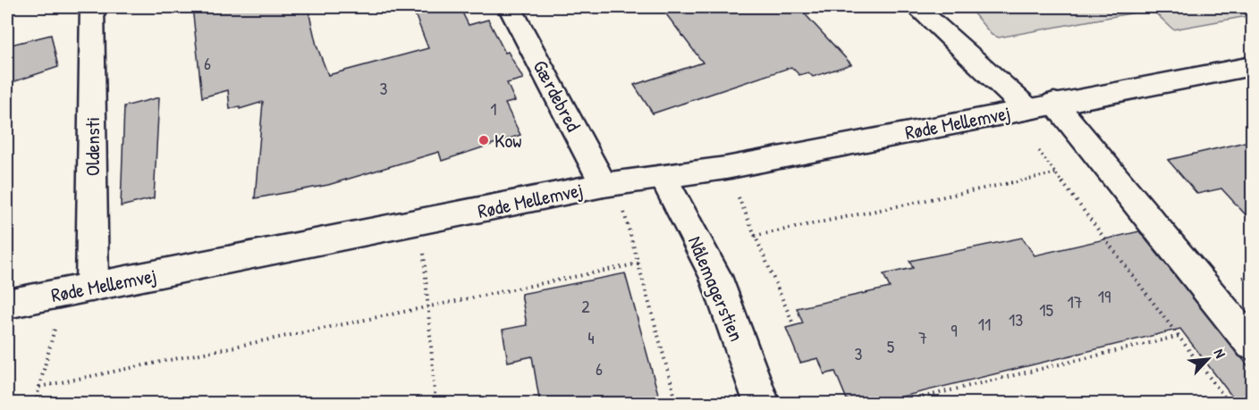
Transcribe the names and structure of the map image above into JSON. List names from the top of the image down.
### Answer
{
  "streets": {
    "street": [
      "Gærdebred",
      "Røde Mellemvej",
      "Oldensti",
      "Nålemagerstien"
    ]
  },
  "crossings": [
    ["Gærdebred", "Røde Mellemvej"],
    ["Røde Mellemvej", "Oldensti"],
    ["Røde Mellemvej", "Nålemagerstien"]
  ],
  "places": ["Kow"],
  "house_numbers": [
    "6",
    "3",
    "1",
    "19",
    "17",
    "2",
    "15",
    "13",
    "11",
    "9",
    "4",
    "7",
    "5",
    "3",
    "6"
  ],
  "north": "top right"
}
